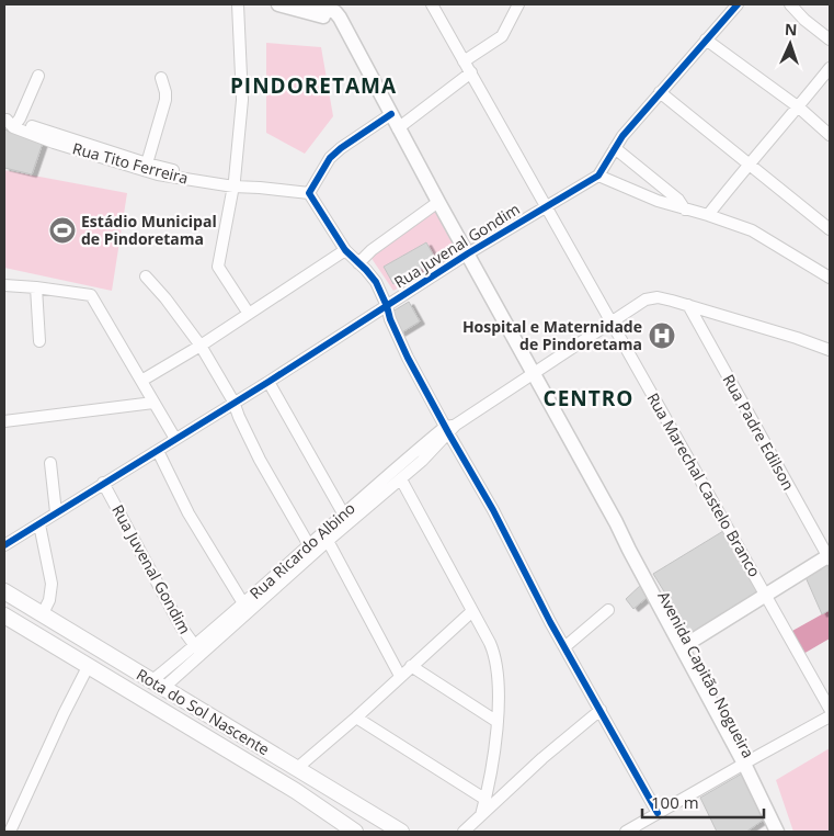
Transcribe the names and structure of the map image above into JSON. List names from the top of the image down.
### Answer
{
  "streets": {
    "highway": ["Rota do Sol Nascente"],
    "main road": ["Avenida Capitão Nogueira"],
    "street": [
      "Rua Tito Ferreira",
      "Rua Juvenal Gondim",
      "Rua Padre Edilson",
      "Rua Marechal Castelo Branco",
      "Rua Ricardo Albino"
    ]
  },
  "crossings": [
    ["Rua Juvenal Gondim", "Rua Marechal Castelo Branco"],
    ["Rua Juvenal Gondim", "Rua Ricardo Albino"],
    ["Rua Juvenal Gondim", "Avenida Capitão Nogueira"],
    ["Rua Padre Edilson", "Rua Ricardo Albino"],
    ["Rua Marechal Castelo Branco", "Rua Ricardo Albino"],
    ["Rua Ricardo Albino", "Avenida Capitão Nogueira"],
    ["Rua Ricardo Albino", "Rota do Sol Nascente"]
  ],
  "districts": ["PINDORETAMA", "CENTRO"],
  "places": {
    "sports": ["Estádio Municipal de Pindoretama"],
    "hospital": ["Hospital e Maternidade de Pindoretama"]
  },
  "scale_bar": "100 m",
  "north": "top"
}
